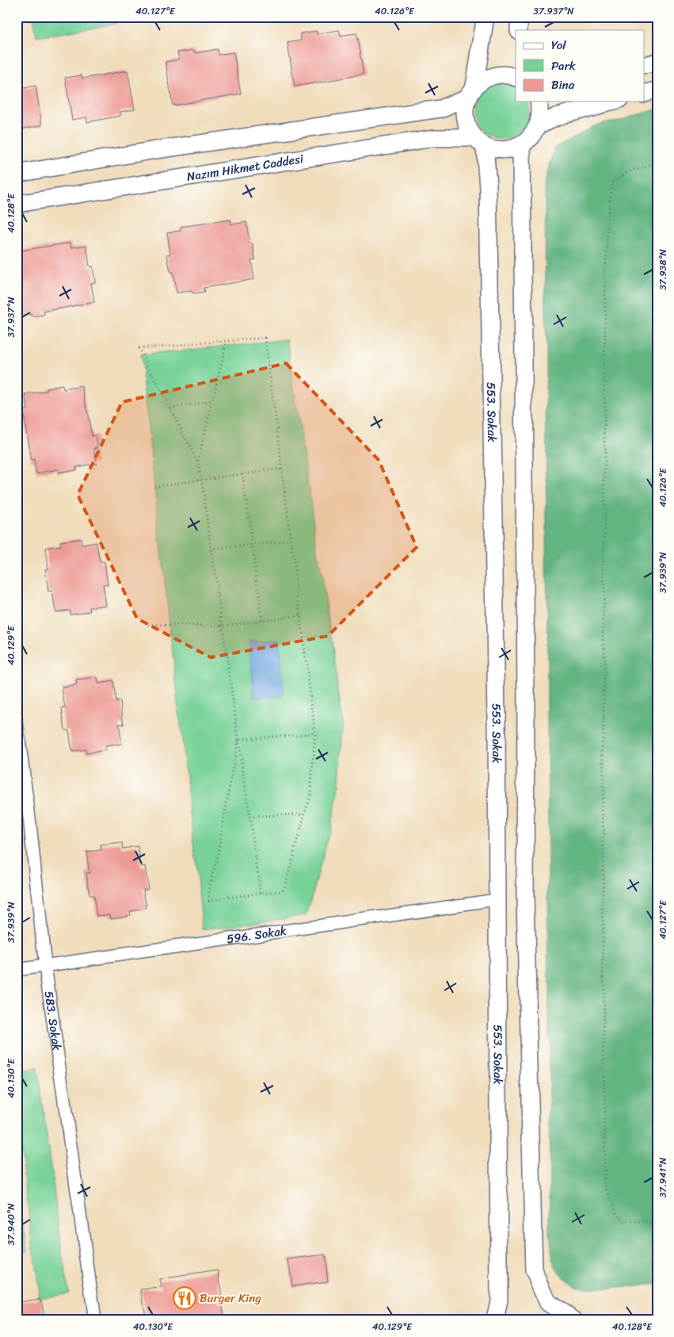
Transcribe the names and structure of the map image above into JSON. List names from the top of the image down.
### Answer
{
  "streets": {
    "main road": ["Nazım Hikmet Caddesi", "553. Sokak"],
    "street": ["596. Sokak", "583. Sokak"]
  },
  "crossings": [
    ["Nazım Hikmet Caddesi", "553. Sokak"],
    ["553. Sokak", "596. Sokak"],
    ["596. Sokak", "583. Sokak"]
  ],
  "places": {
    "restaurant": ["Burger King"]
  },
  "legend": ["Yol", "Park", "Bina"],
  "coordinates": [
    "40.127°E",
    "40.126°E",
    "37.937°N",
    "40.128°E",
    "37.938°N",
    "37.939°N",
    "40.129°E",
    "40.130°E",
    "37.941°N",
    "37.940°N"
  ]
}
